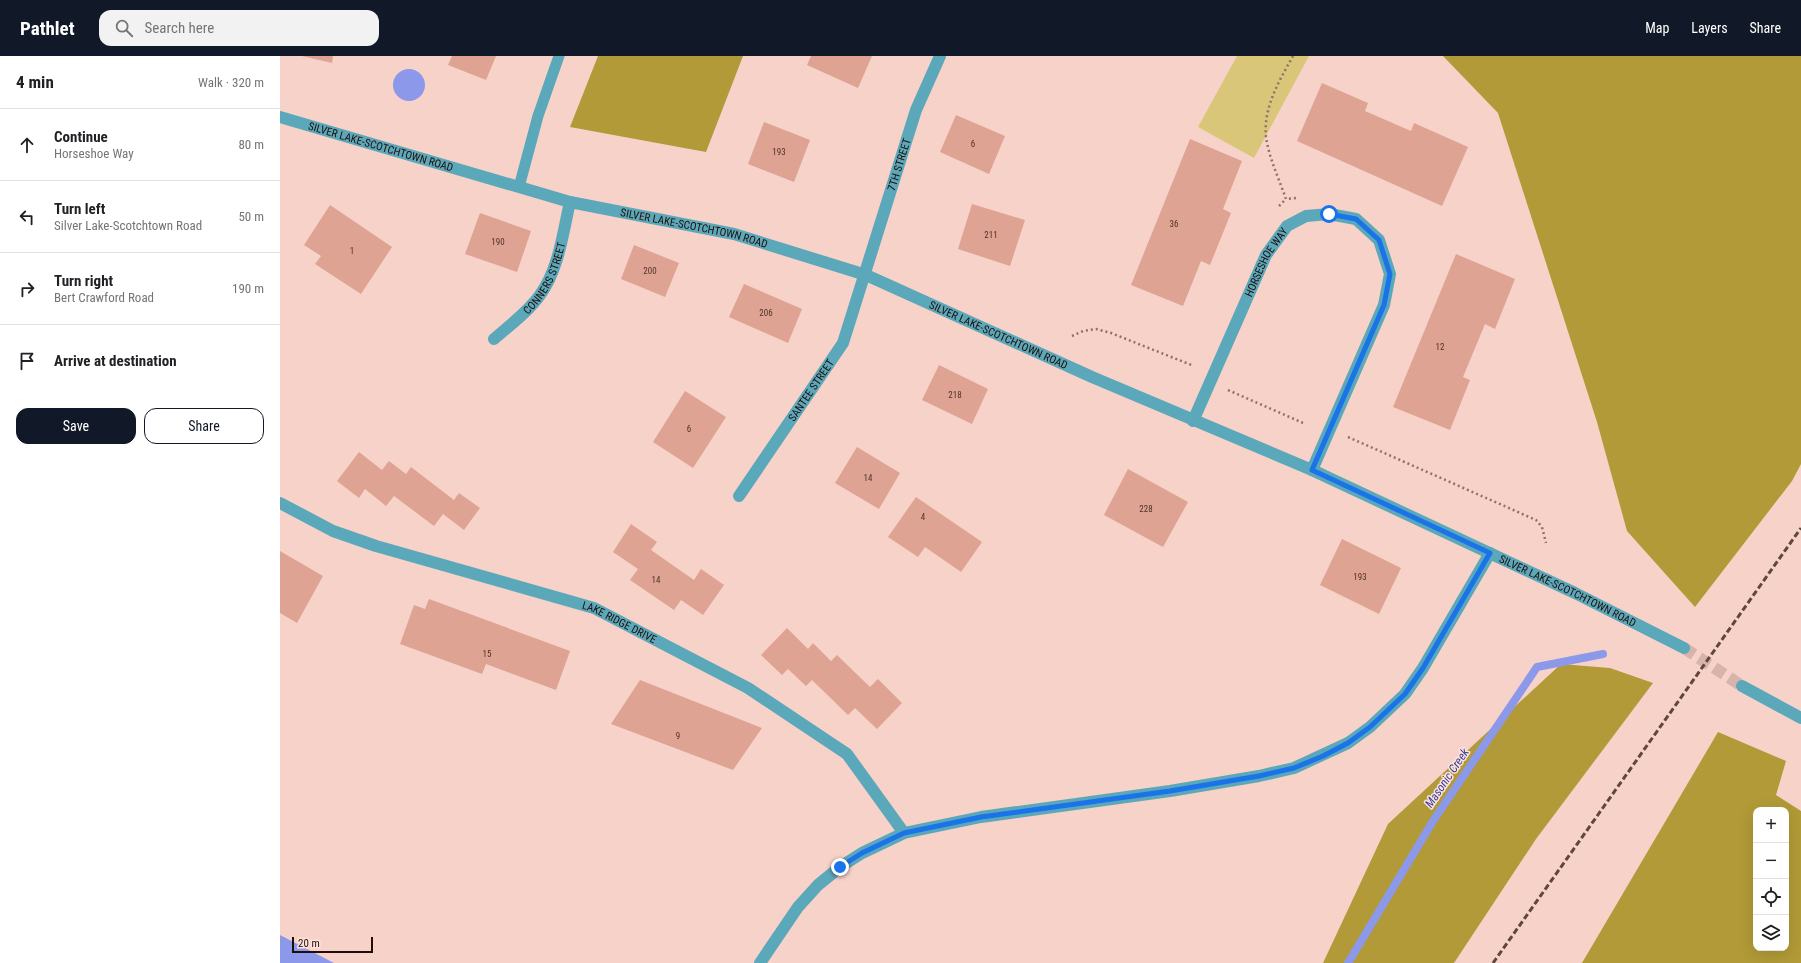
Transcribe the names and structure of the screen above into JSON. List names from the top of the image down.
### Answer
{
  "streets": {
    "street": [
      "SILVER LAKE-SCOTCHTOWN ROAD",
      "7TH STREET",
      "HORSESHOE WAY",
      "CONNERS STREET",
      "SANTEE STREET",
      "LAKE RIDGE DRIVE"
    ]
  },
  "crossings": [
    ["SILVER LAKE-SCOTCHTOWN ROAD", "7TH STREET"],
    ["SILVER LAKE-SCOTCHTOWN ROAD", "HORSESHOE WAY"],
    ["SILVER LAKE-SCOTCHTOWN ROAD", "CONNERS STREET"],
    ["SILVER LAKE-SCOTCHTOWN ROAD", "SANTEE STREET"],
    ["7TH STREET", "SANTEE STREET"]
  ],
  "water": ["Masonic Creek"],
  "house_numbers": [
    "6",
    "193",
    "36",
    "211",
    "190",
    "1",
    "200",
    "206",
    "12",
    "218",
    "6",
    "14",
    "228",
    "4",
    "193",
    "14",
    "15",
    "9"
  ],
  "scale_bar": "20 m",
  "page": {
    "header": "Pathlet",
    "search": "Search here",
    "nav": ["Map", "Layers", "Share"],
    "heading": ["4 min", "Walk · 320 m"],
    "list": [
      ["Continue", "Horseshoe Way", "80 m"],
      ["Turn left", "Silver Lake-Scotchtown Road", "50 m"],
      ["Turn right", "Bert Crawford Road", "190 m"],
      "Arrive at destination"
    ],
    "buttons": ["Save", "Share"],
    "map_buttons": ["+", "−"],
    "scale": "20 m"
  }
}
